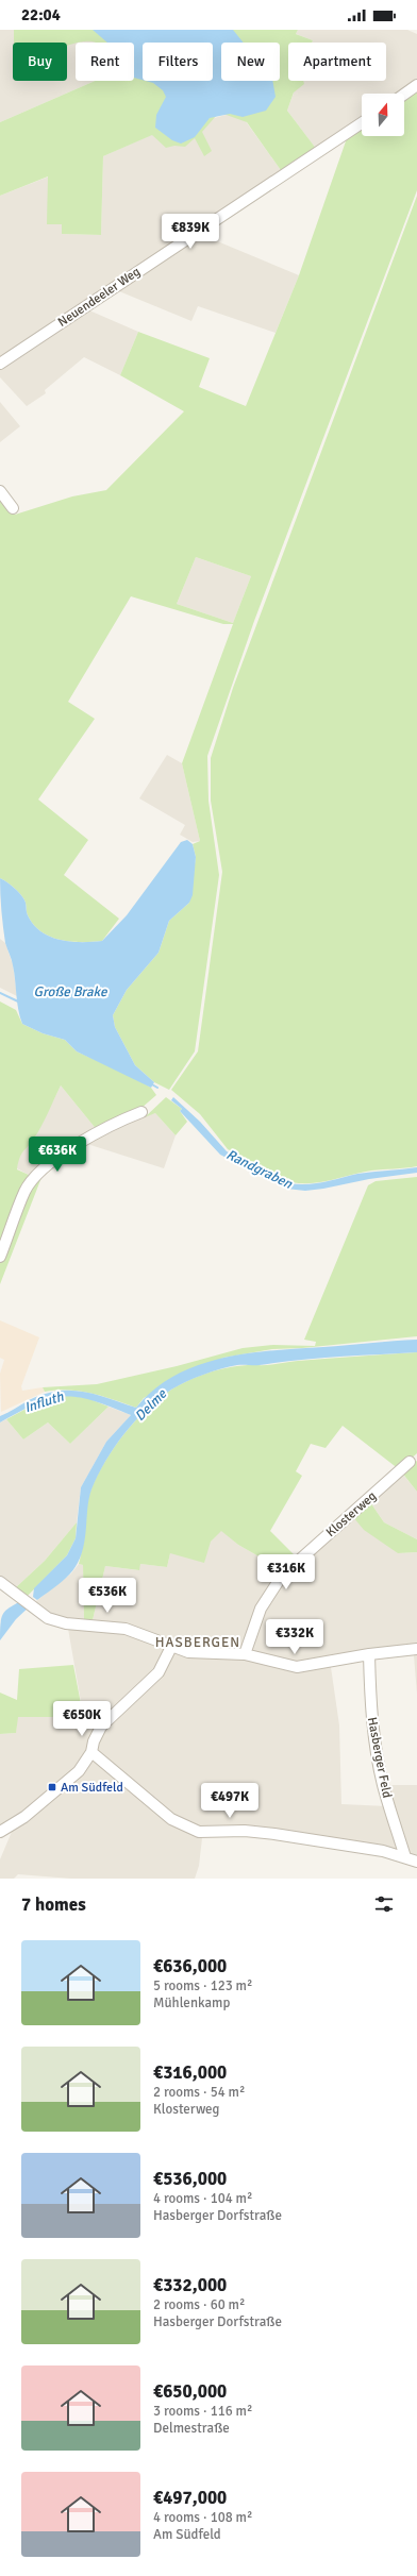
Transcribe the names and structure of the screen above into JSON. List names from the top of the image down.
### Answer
{
  "streets": {
    "street": ["Neuendeeler Weg", "Klosterweg", "Hasberger Feld"]
  },
  "districts": ["HASBERGEN"],
  "water": [
    "Große Brake",
    "Randgraben",
    "Influth",
    "Delme"
  ],
  "places": {
    "transit": ["Am Südfeld"]
  },
  "north": "top",
  "page": {
    "status": "22:04",
    "chip": [
      "Buy",
      "Rent",
      "Filters",
      "New",
      "Apartment"
    ],
    "price": [
      "€839K",
      "€636K",
      "€316K",
      "€536K",
      "€332K",
      "€650K",
      "€497K"
    ],
    "heading": "7 homes",
    "list": [
      {
        "name": "€636,000",
        "note": "5 rooms · 123 m² · Mühlenkamp"
      },
      {
        "name": "€316,000",
        "note": "2 rooms · 54 m² · Klosterweg"
      },
      {
        "name": "€536,000",
        "note": "4 rooms · 104 m² · Hasberger Dorfstraße"
      },
      {
        "name": "€332,000",
        "note": "2 rooms · 60 m² · Hasberger Dorfstraße"
      },
      {
        "name": "€650,000",
        "note": "3 rooms · 116 m² · Delmestraße"
      },
      {
        "name": "€497,000",
        "note": "4 rooms · 108 m² · Am Südfeld"
      }
    ]
  }
}
